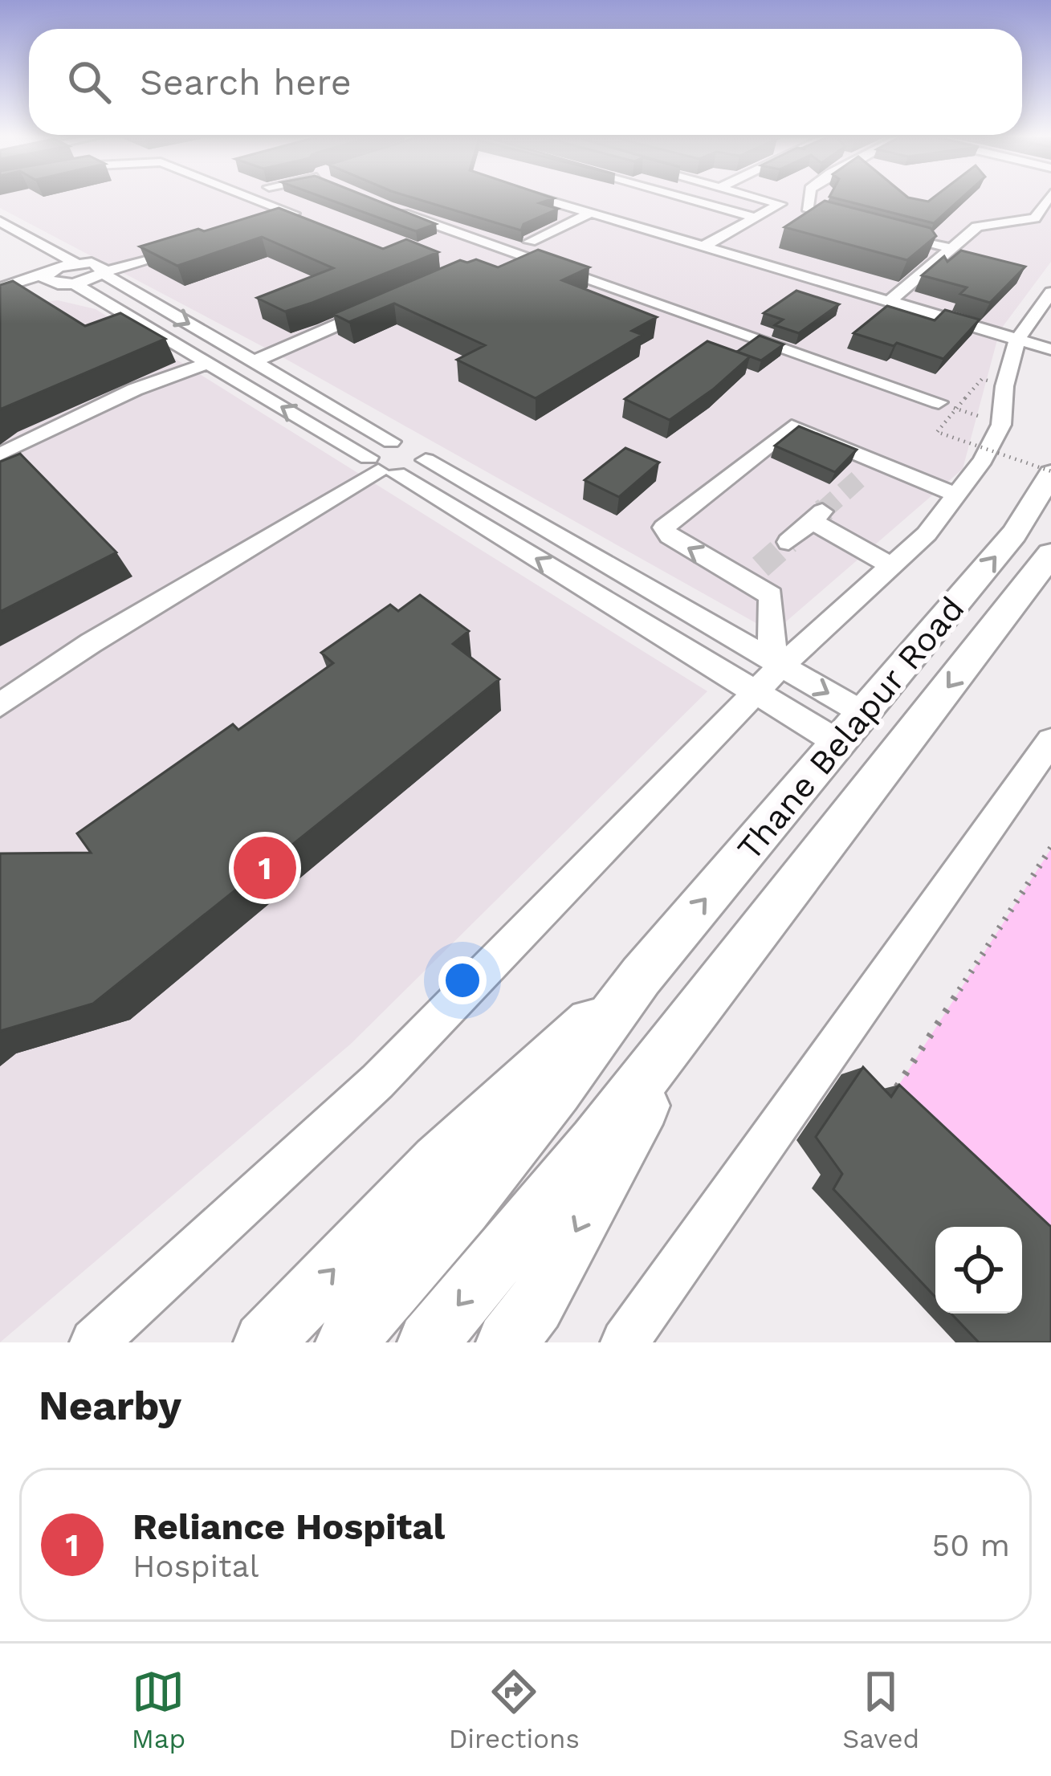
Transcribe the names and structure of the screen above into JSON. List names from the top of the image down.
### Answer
{
  "streets": {
    "main road": ["Thane Belapur Road"]
  },
  "page": {
    "search": "Search here",
    "pins": "1",
    "heading": "Nearby",
    "list": [
      {
        "mark": "1",
        "name": "Reliance Hospital",
        "note": "Hospital",
        "value": "50 m"
      }
    ],
    "nav": ["Map", "Directions", "Saved"]
  }
}
